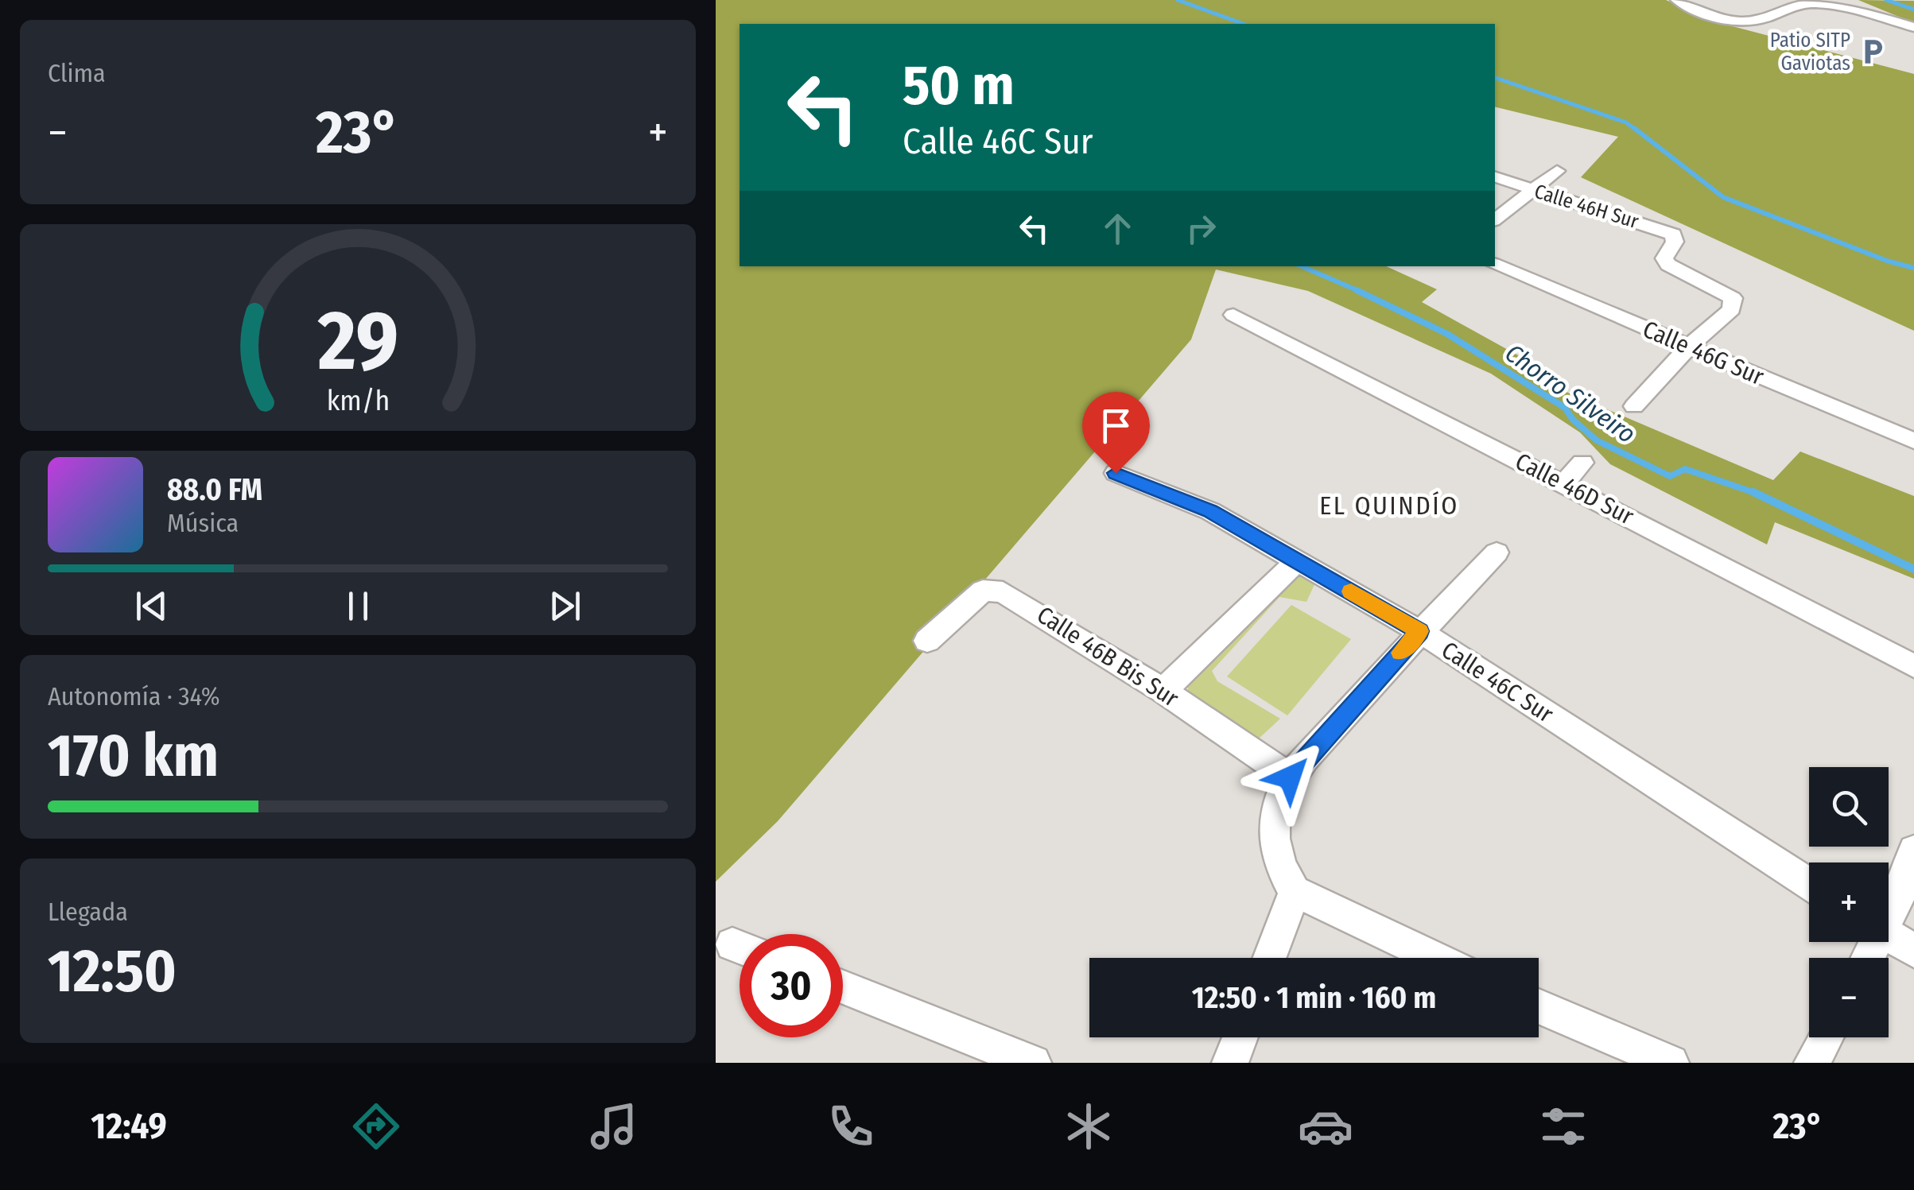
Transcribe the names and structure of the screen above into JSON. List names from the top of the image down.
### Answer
{
  "streets": {
    "street": [
      "Calle 46H Sur",
      "Calle 46G Sur",
      "Calle 46D Sur",
      "Calle 46B Bis Sur",
      "Calle 46C Sur"
    ]
  },
  "crossings": [
    ["Calle 46H Sur", "Calle 46G Sur"]
  ],
  "districts": ["EL QUINDÍO"],
  "water": ["Chorro Silveiro"],
  "places": {
    "parking": ["Patio SITP Gaviotas"]
  },
  "page": {
    "tile": [
      "Clima",
      ["Autonomía · 34%", "170 km"],
      ["Llegada", "12:50"]
    ],
    "turn": ["50 m", "Calle 46C Sur"],
    "heat": ["−", "23°", "+"],
    "song": ["88.0 FM", "Música"],
    "map_buttons": ["+", "−"],
    "limit": "30",
    "trip": "12:50 · 1 min · 160 m",
    "tabs": ["12:49", "23°"],
    "gauge": ["29", "km/h"]
  }
}
